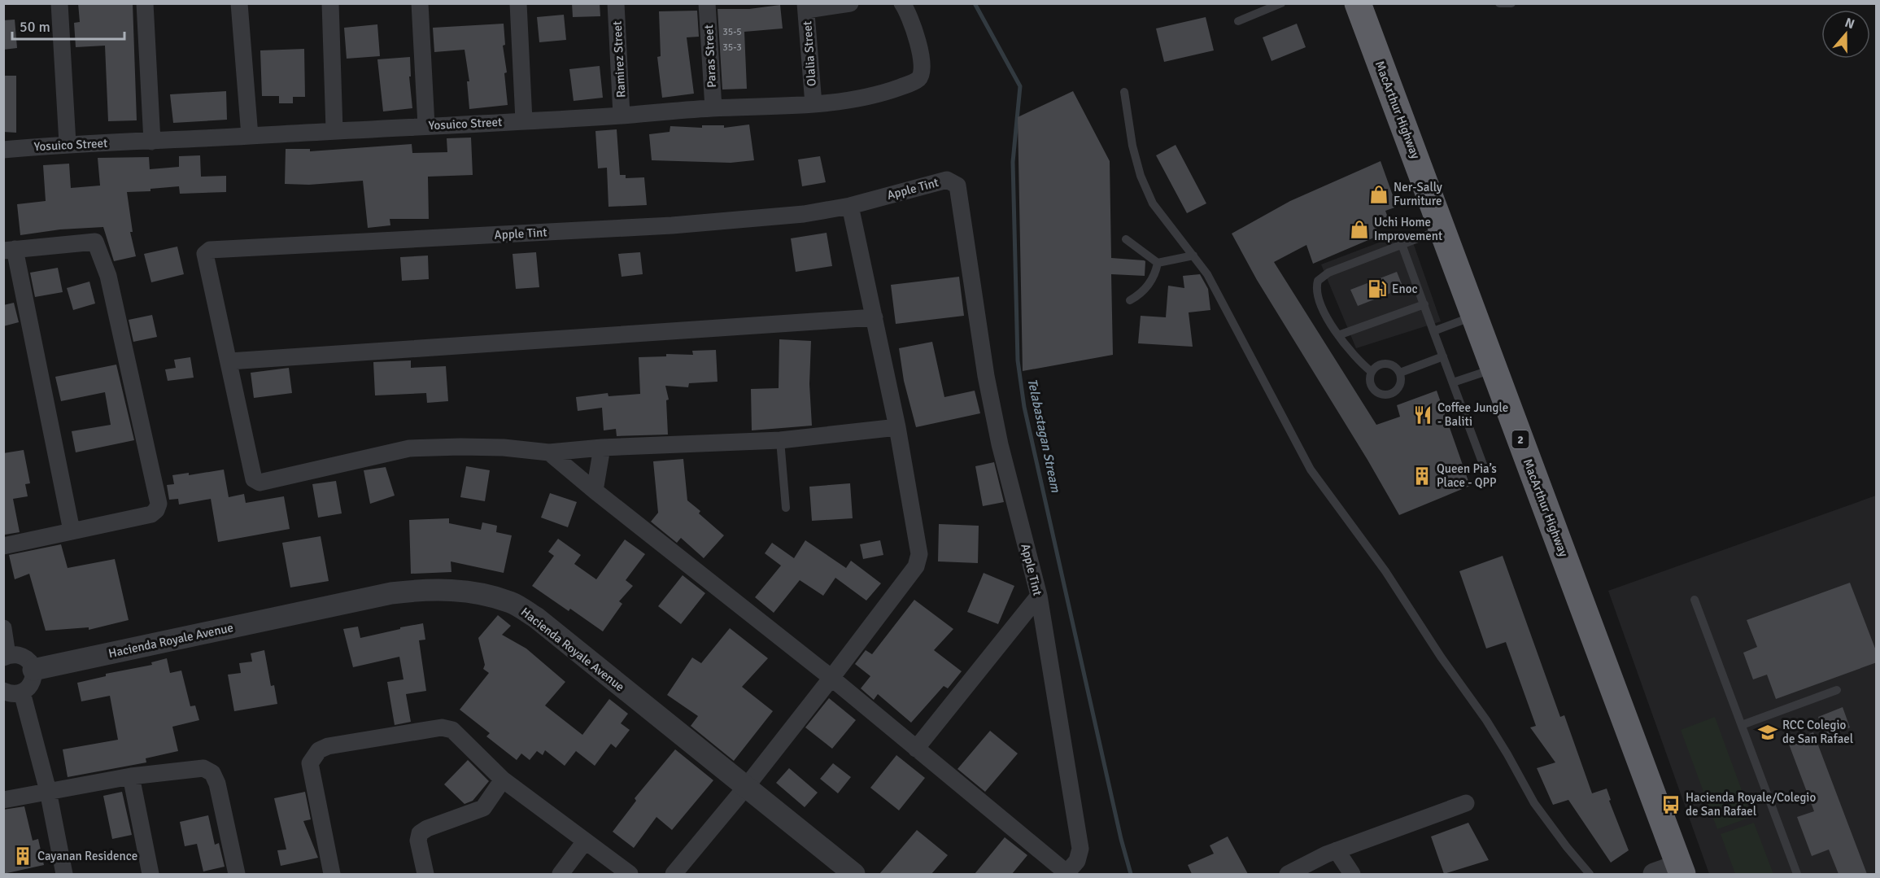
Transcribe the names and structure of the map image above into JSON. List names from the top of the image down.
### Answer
{
  "streets": {
    "highway": ["MacArthur Highway", "2"],
    "street": [
      "Olalia Street",
      "Paras Street",
      "Ramirez Street",
      "Yosuico Street",
      "Apple Tint",
      "Hacienda Royale Avenue"
    ]
  },
  "crossings": [
    ["Olalia Street", "Yosuico Street"],
    ["Paras Street", "Yosuico Street"],
    ["Ramirez Street", "Yosuico Street"]
  ],
  "water": ["Telabastagan Stream"],
  "places": {
    "shop": ["Ner-Sally Furniture", "Uchi Home Improvement"],
    "fuel station": ["Enoc"],
    "restaurant": ["Coffee Jungle - Baliti"],
    "building": ["Queen Pia’s Place - QPP", "Cayanan Residence"],
    "school or university": ["RCC Colegio de San Rafael"],
    "bus stop": ["Hacienda Royale/Colegio de San Rafael"]
  },
  "house_numbers": ["35-5", "35-3"],
  "scale_bar": "50 m",
  "north": "top"
}
